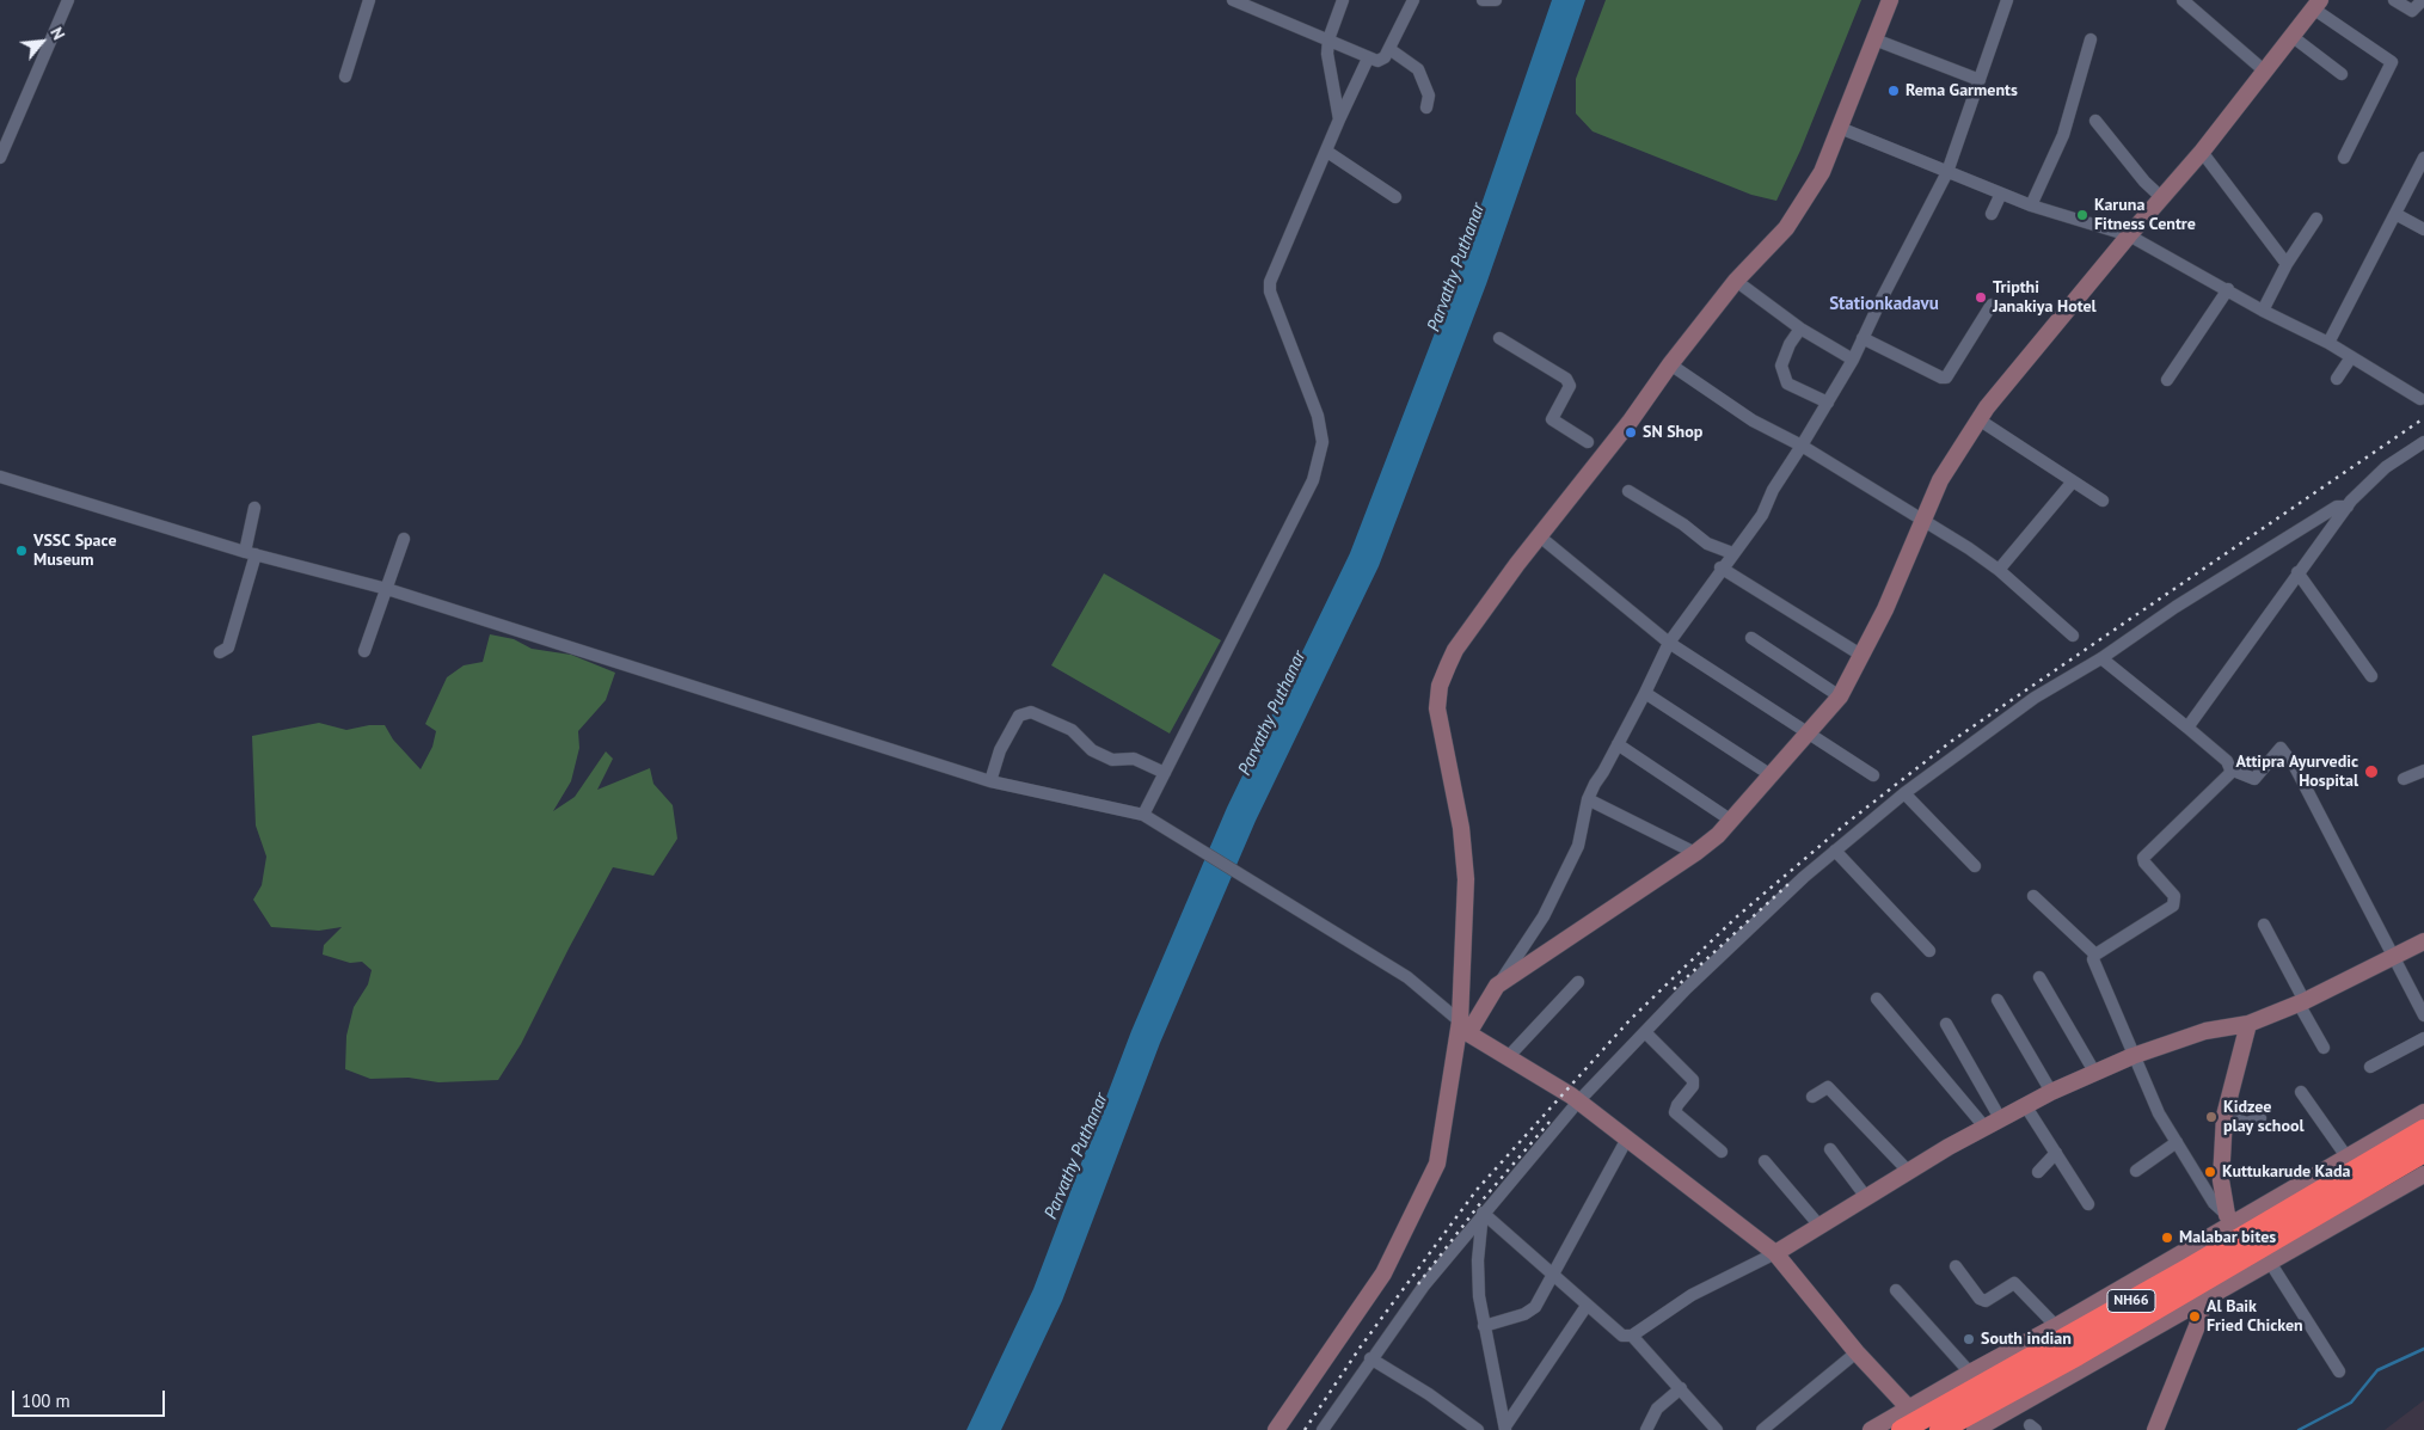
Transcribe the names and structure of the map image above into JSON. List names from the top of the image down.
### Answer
{
  "streets": {
    "highway": ["NH66"]
  },
  "districts": ["Stationkadavu"],
  "water": ["Parvathy Puthanar"],
  "places": [
    "Rema Garments",
    "Karuna Fitness Centre",
    "Tripthi Janakiya Hotel",
    "SN Shop",
    "VSSC Space Museum",
    "Attipra Ayurvedic Hospital",
    "Kidzee play school",
    "Kuttukarude Kada",
    "Malabar bites",
    "Al Baik Fried Chicken",
    "South indian"
  ],
  "scale_bar": "100 m",
  "north": "top right"
}
